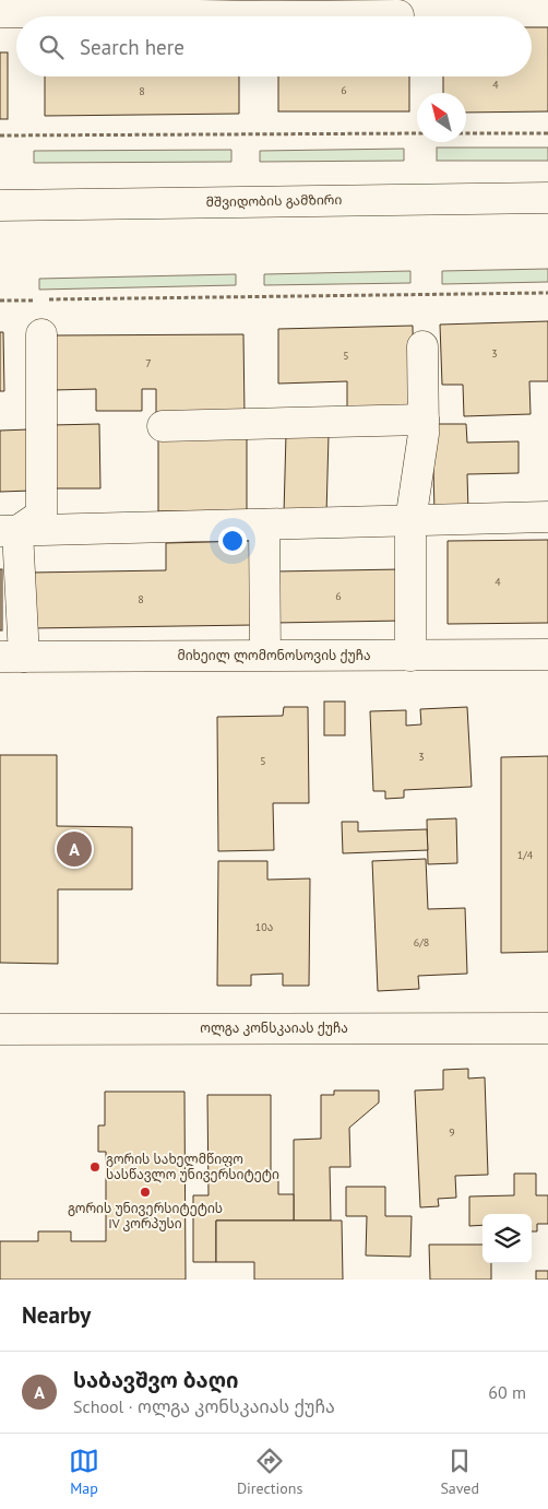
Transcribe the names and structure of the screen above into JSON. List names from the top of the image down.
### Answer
{
  "streets": {
    "street": ["მშვიდობის გამზირი", "მიხეილ ლომონოსოვის ქუჩა", "ოლგა კონსკაიას ქუჩა"]
  },
  "places": ["გორის სახელმწიფო სასწავლო უნივერსიტეტი", "გორის უნივერსიტეტის IV კორპუსი"],
  "house_numbers": [
    "4",
    "6",
    "8",
    "3",
    "5",
    "7",
    "4",
    "6",
    "8",
    "3",
    "5",
    "1/4",
    "10ა",
    "6/8",
    "9"
  ],
  "north": "top left",
  "page": {
    "search": "Search here",
    "pins": "A",
    "heading": "Nearby",
    "list": [
      {
        "mark": "A",
        "name": "საბავშვო ბაღი",
        "note": "School · ოლგა კონსკაიას ქუჩა",
        "value": "60 m"
      }
    ],
    "nav": ["Map", "Directions", "Saved"]
  }
}
